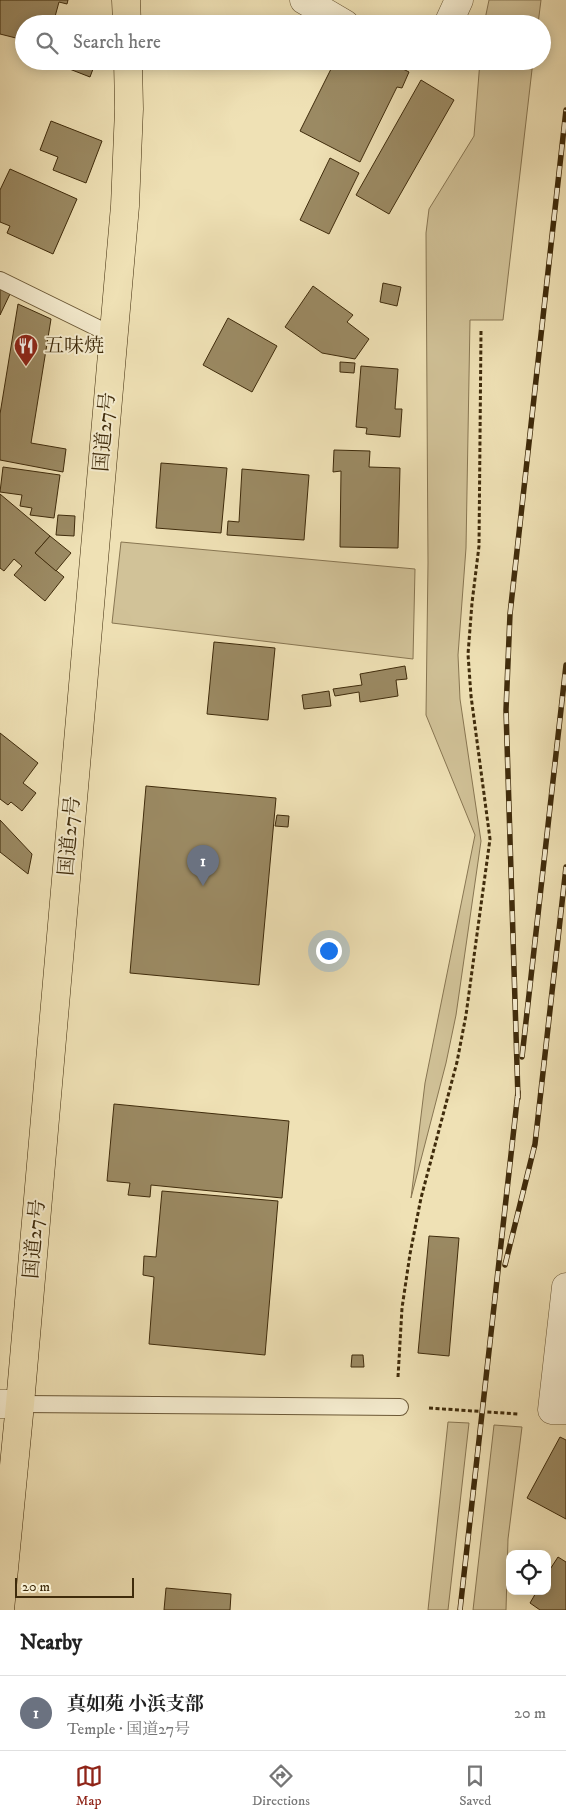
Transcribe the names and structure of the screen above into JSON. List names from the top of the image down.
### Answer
{
  "streets": {
    "highway": ["国道27号"]
  },
  "places": {
    "restaurant": ["五味焼"]
  },
  "scale_bar": "20 m",
  "page": {
    "search": "Search here",
    "pins": "1",
    "scale": "20 m",
    "heading": "Nearby",
    "list": [
      {
        "mark": "1",
        "name": "真如苑 小浜支部",
        "note": "Temple · 国道27号",
        "value": "20 m"
      }
    ],
    "nav": ["Map", "Directions", "Saved"]
  }
}
